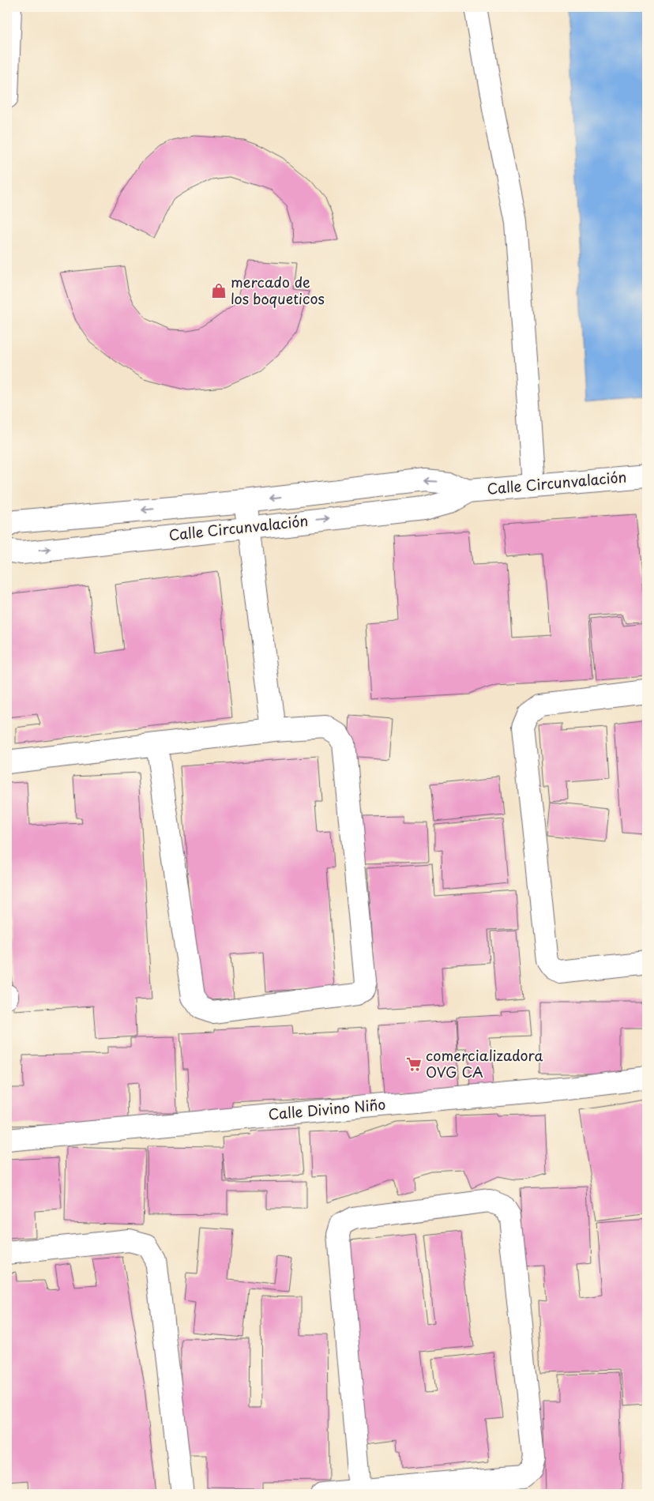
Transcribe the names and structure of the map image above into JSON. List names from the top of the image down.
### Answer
{
  "streets": {
    "street": ["Calle Circunvalación", "Calle Divino Niño"]
  },
  "places": {
    "shop": ["mercado de los boqueticos"],
    "supermarket": ["comercializadora OVG CA"]
  }
}
